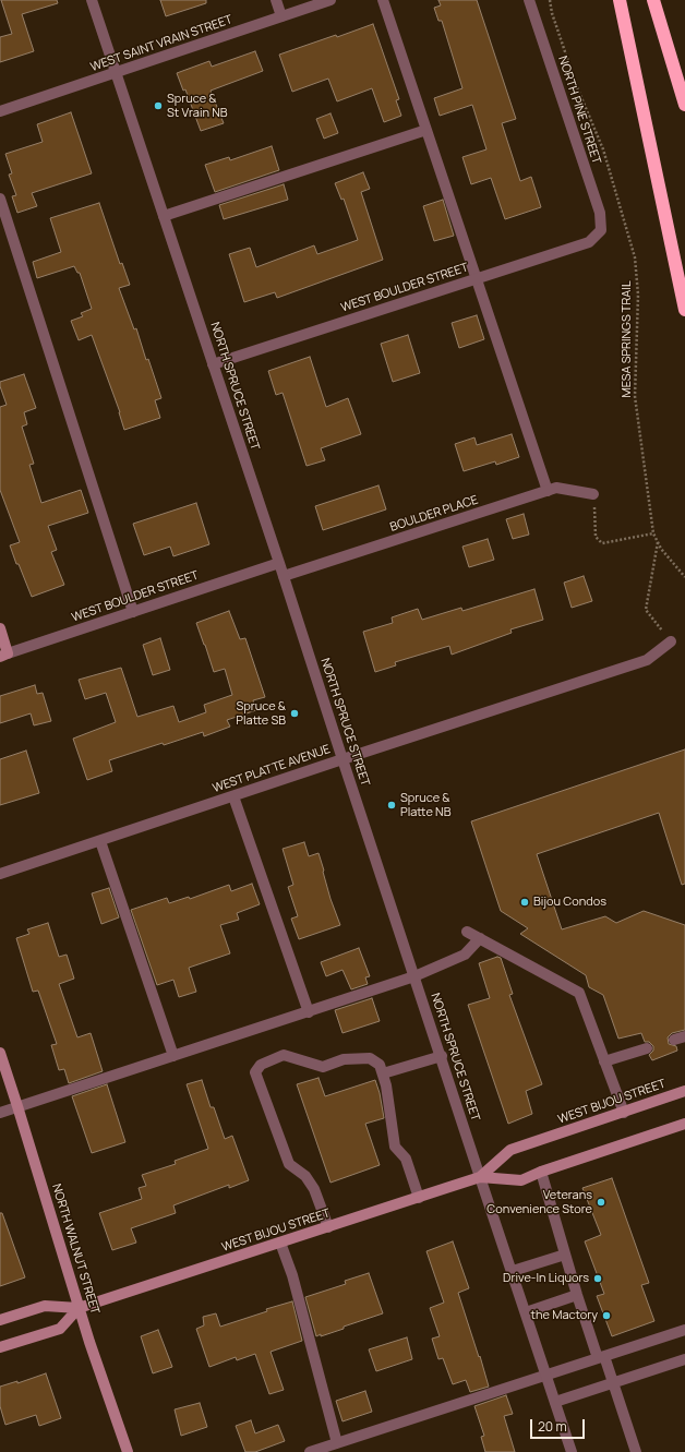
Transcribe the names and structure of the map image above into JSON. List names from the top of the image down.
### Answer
{
  "streets": {
    "main road": ["WEST BIJOU STREET", "NORTH WALNUT STREET"],
    "street": [
      "WEST SAINT VRAIN STREET",
      "NORTH PINE STREET",
      "WEST BOULDER STREET",
      "NORTH SPRUCE STREET",
      "BOULDER PLACE",
      "WEST PLATTE AVENUE"
    ],
    "path": ["MESA SPRINGS TRAIL"]
  },
  "crossings": [
    ["WEST SAINT VRAIN STREET", "NORTH SPRUCE STREET"],
    ["NORTH PINE STREET", "WEST BOULDER STREET"],
    ["WEST BOULDER STREET", "NORTH SPRUCE STREET"],
    ["NORTH SPRUCE STREET", "BOULDER PLACE"],
    ["NORTH SPRUCE STREET", "WEST PLATTE AVENUE"],
    ["NORTH SPRUCE STREET", "WEST BIJOU STREET"],
    ["WEST BIJOU STREET", "NORTH WALNUT STREET"]
  ],
  "places": [
    "Spruce & St Vrain NB",
    "Spruce & Platte SB",
    "Spruce & Platte NB",
    "Bijou Condos",
    "Veterans Convenience Store",
    "Drive-In Liquors",
    "the Mactory"
  ],
  "scale_bar": "20 m"
}
